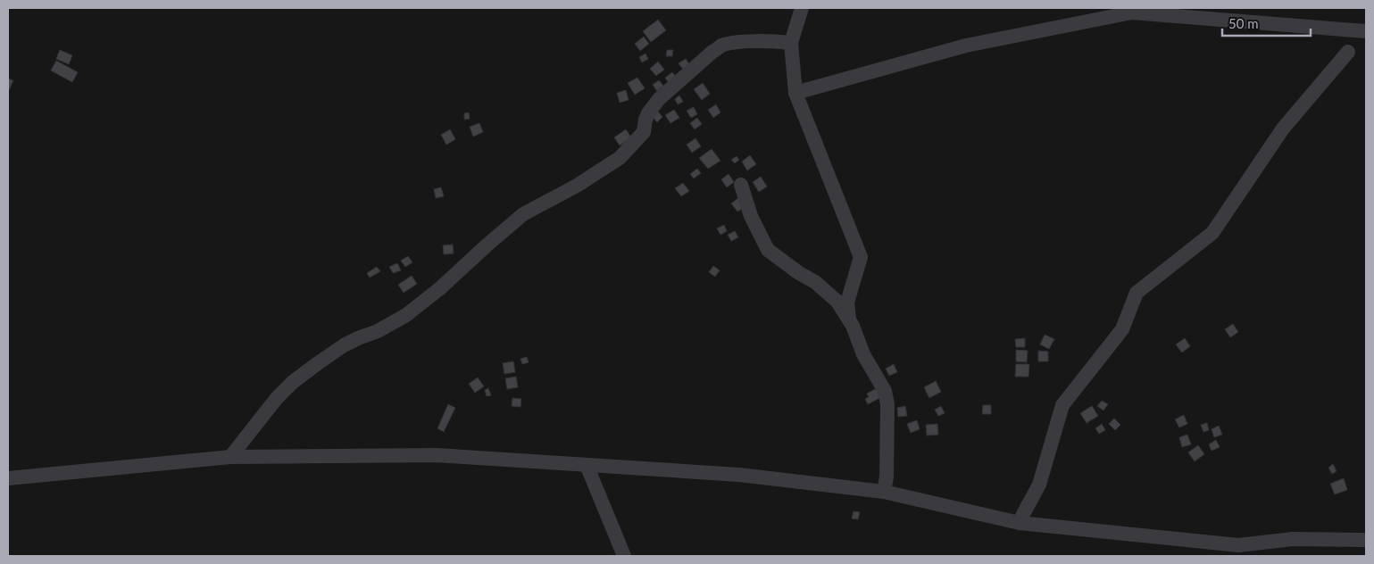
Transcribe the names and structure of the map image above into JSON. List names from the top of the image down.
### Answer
{
  "scale_bar": "50 m"
}
